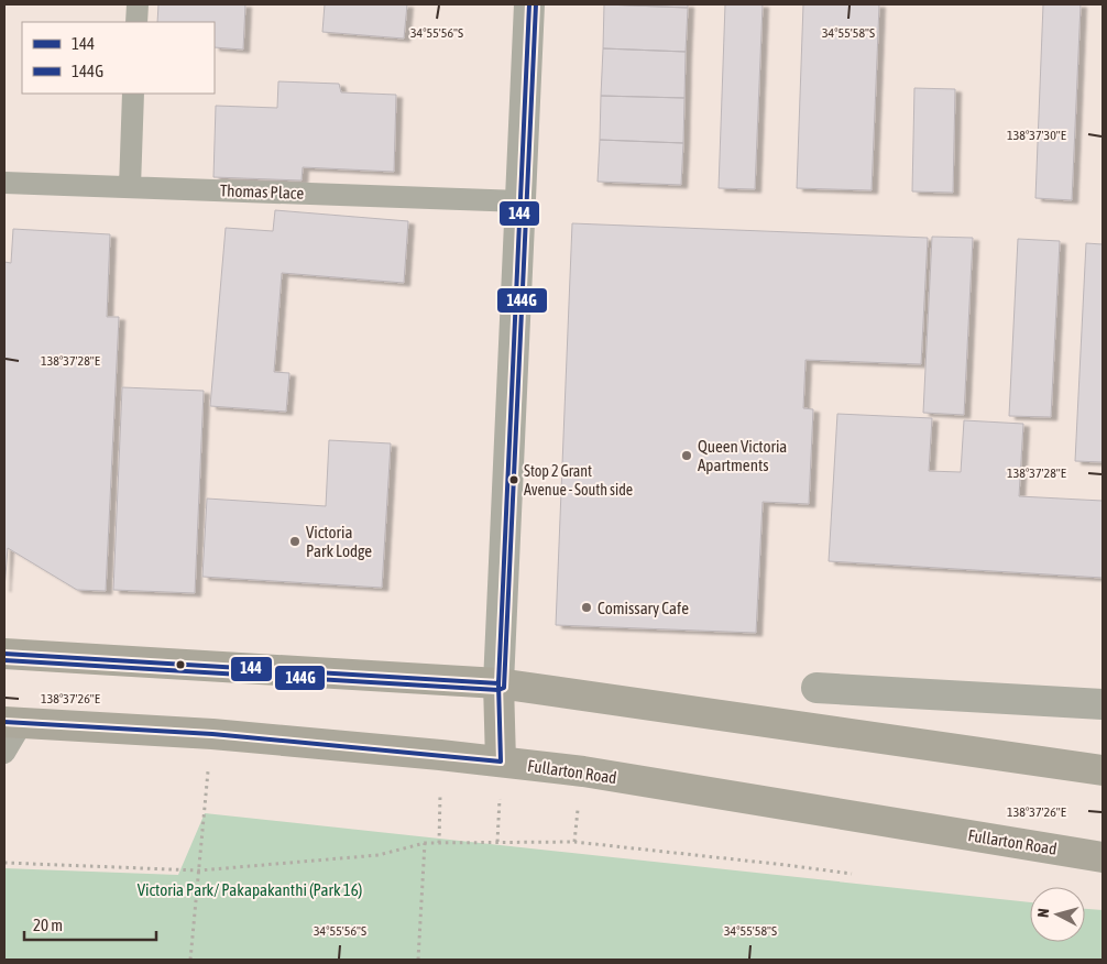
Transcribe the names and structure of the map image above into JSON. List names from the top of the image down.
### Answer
{
  "streets": {
    "highway": ["Fullarton Road"],
    "lane": ["Thomas Place"]
  },
  "parks": ["Victoria Park/ Pakapakanthi (Park 16)"],
  "places": [
    "Queen Victoria Apartments",
    "Stop 2 Grant Avenue - South side",
    "Victoria Park Lodge",
    "Comissary Cafe"
  ],
  "lines": ["transit line 144", "transit line 144G"],
  "legend": ["144", "144G"],
  "scale_bar": "20 m",
  "north": "left",
  "coordinates": [
    "34°55'56\"S",
    "34°55'58\"S",
    "138°37'30\"E",
    "138°37'28\"E",
    "138°37'26\"E"
  ]
}
